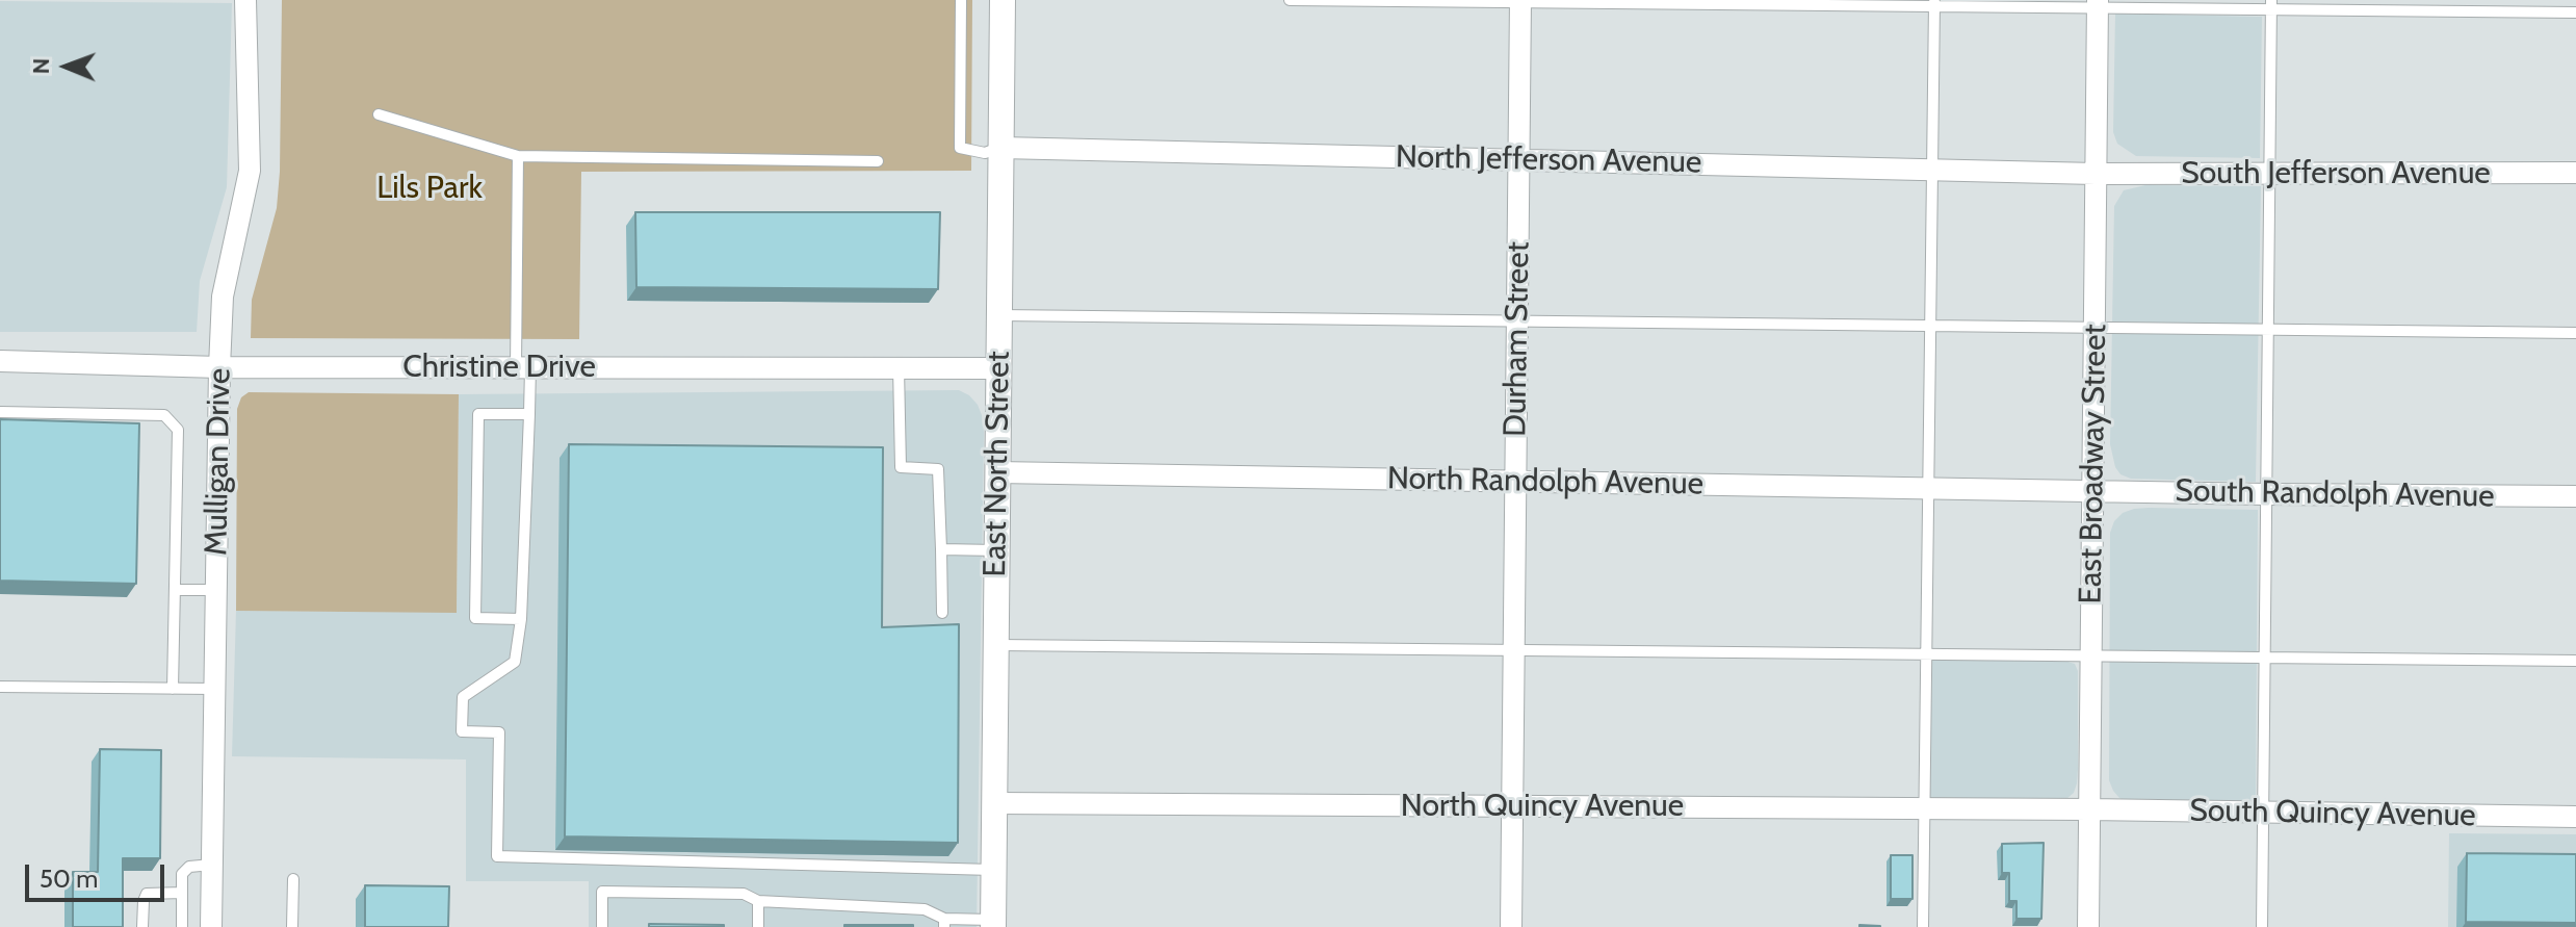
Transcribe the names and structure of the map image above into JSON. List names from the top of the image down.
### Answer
{
  "streets": {
    "street": [
      "North Jefferson Avenue",
      "South Jefferson Avenue",
      "Durham Street",
      "Christine Drive",
      "Mulligan Drive",
      "East North Street",
      "East Broadway Street",
      "North Randolph Avenue",
      "South Randolph Avenue",
      "North Quincy Avenue",
      "South Quincy Avenue"
    ]
  },
  "crossings": [
    ["North Jefferson Avenue", "South Jefferson Avenue"],
    ["North Jefferson Avenue", "Durham Street"],
    ["North Jefferson Avenue", "East North Street"],
    ["North Jefferson Avenue", "East Broadway Street"],
    ["South Jefferson Avenue", "East Broadway Street"],
    ["Durham Street", "North Randolph Avenue"],
    ["Durham Street", "North Quincy Avenue"],
    ["Christine Drive", "Mulligan Drive"],
    ["Christine Drive", "East North Street"],
    ["East North Street", "North Randolph Avenue"],
    ["East North Street", "North Quincy Avenue"],
    ["East Broadway Street", "North Randolph Avenue"],
    ["East Broadway Street", "South Randolph Avenue"],
    ["East Broadway Street", "North Quincy Avenue"],
    ["East Broadway Street", "South Quincy Avenue"],
    ["North Randolph Avenue", "South Randolph Avenue"],
    ["North Quincy Avenue", "South Quincy Avenue"]
  ],
  "parks": ["Lils Park"],
  "scale_bar": "50 m",
  "north": "left"
}
